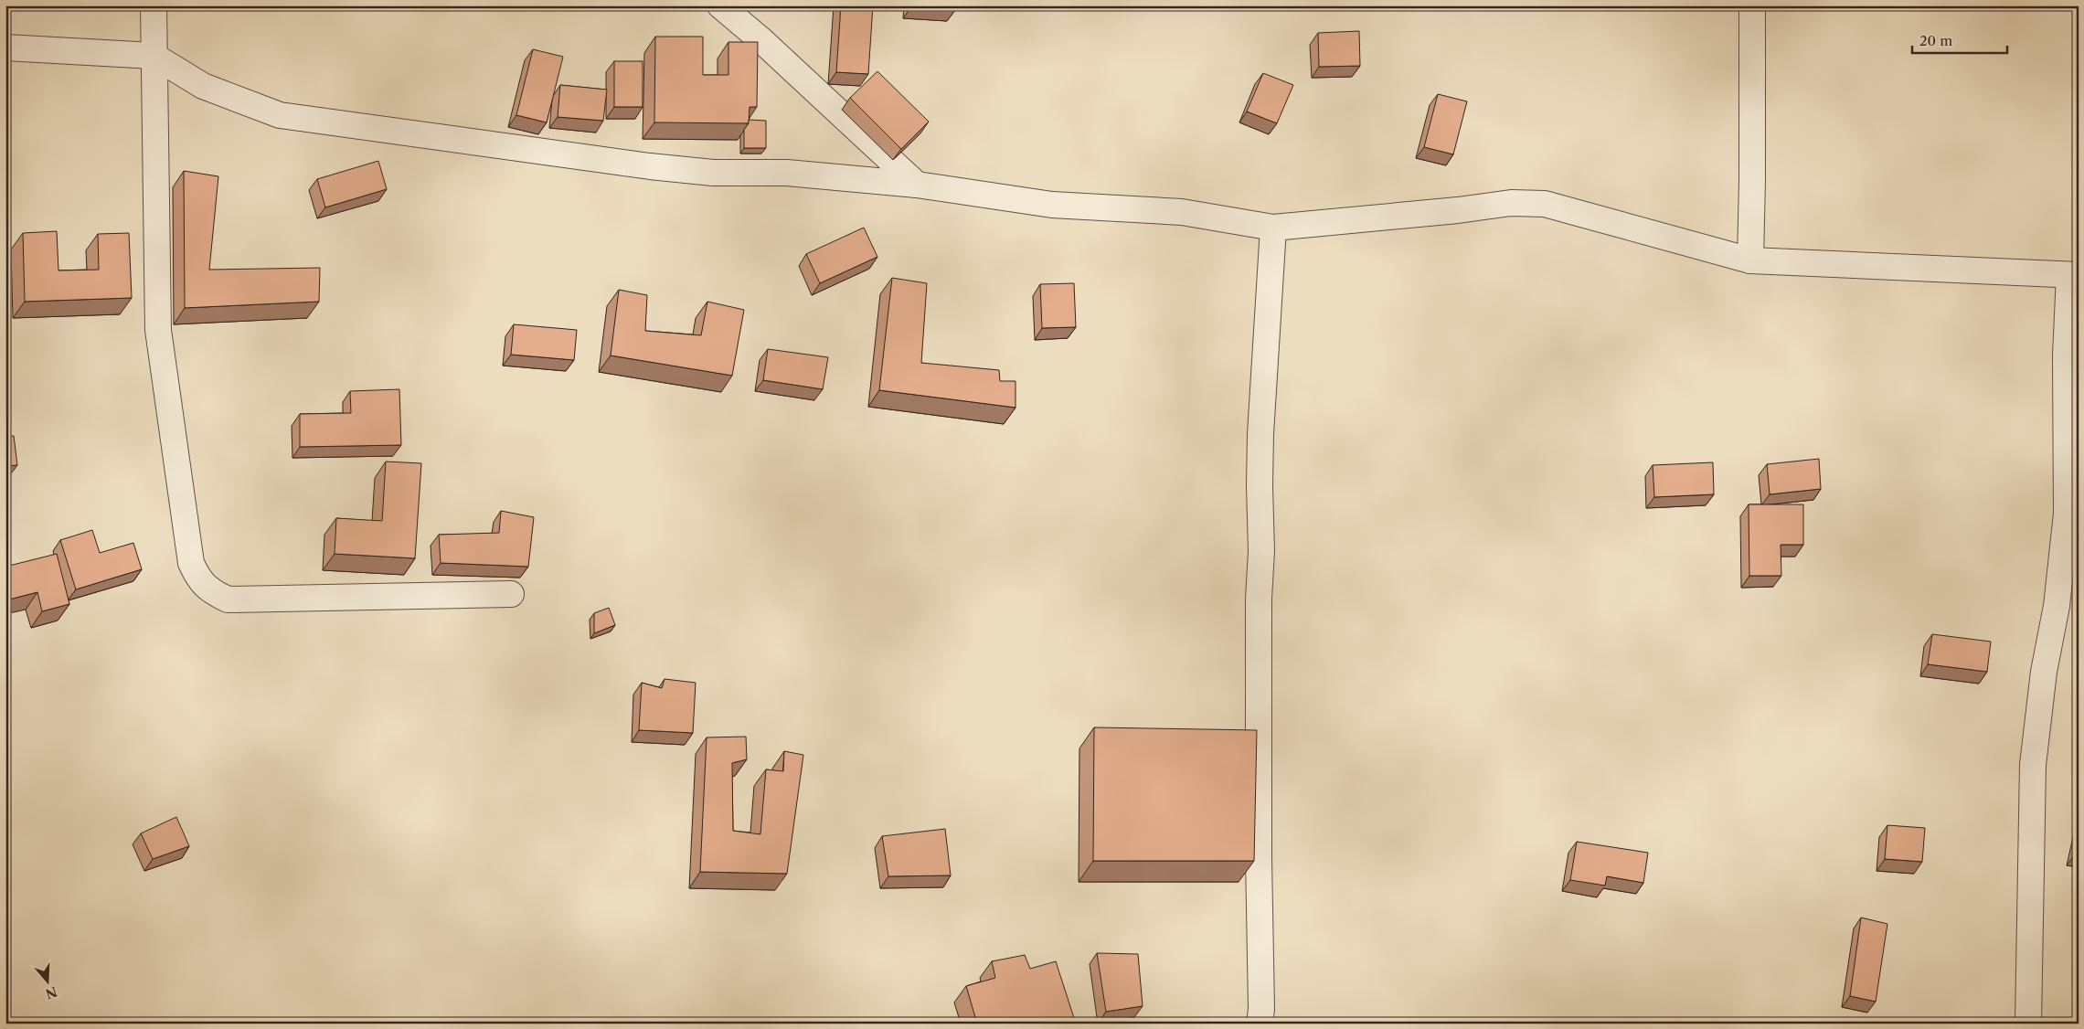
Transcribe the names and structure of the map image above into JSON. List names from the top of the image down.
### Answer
{
  "scale_bar": "20 m",
  "north": "bottom"
}
